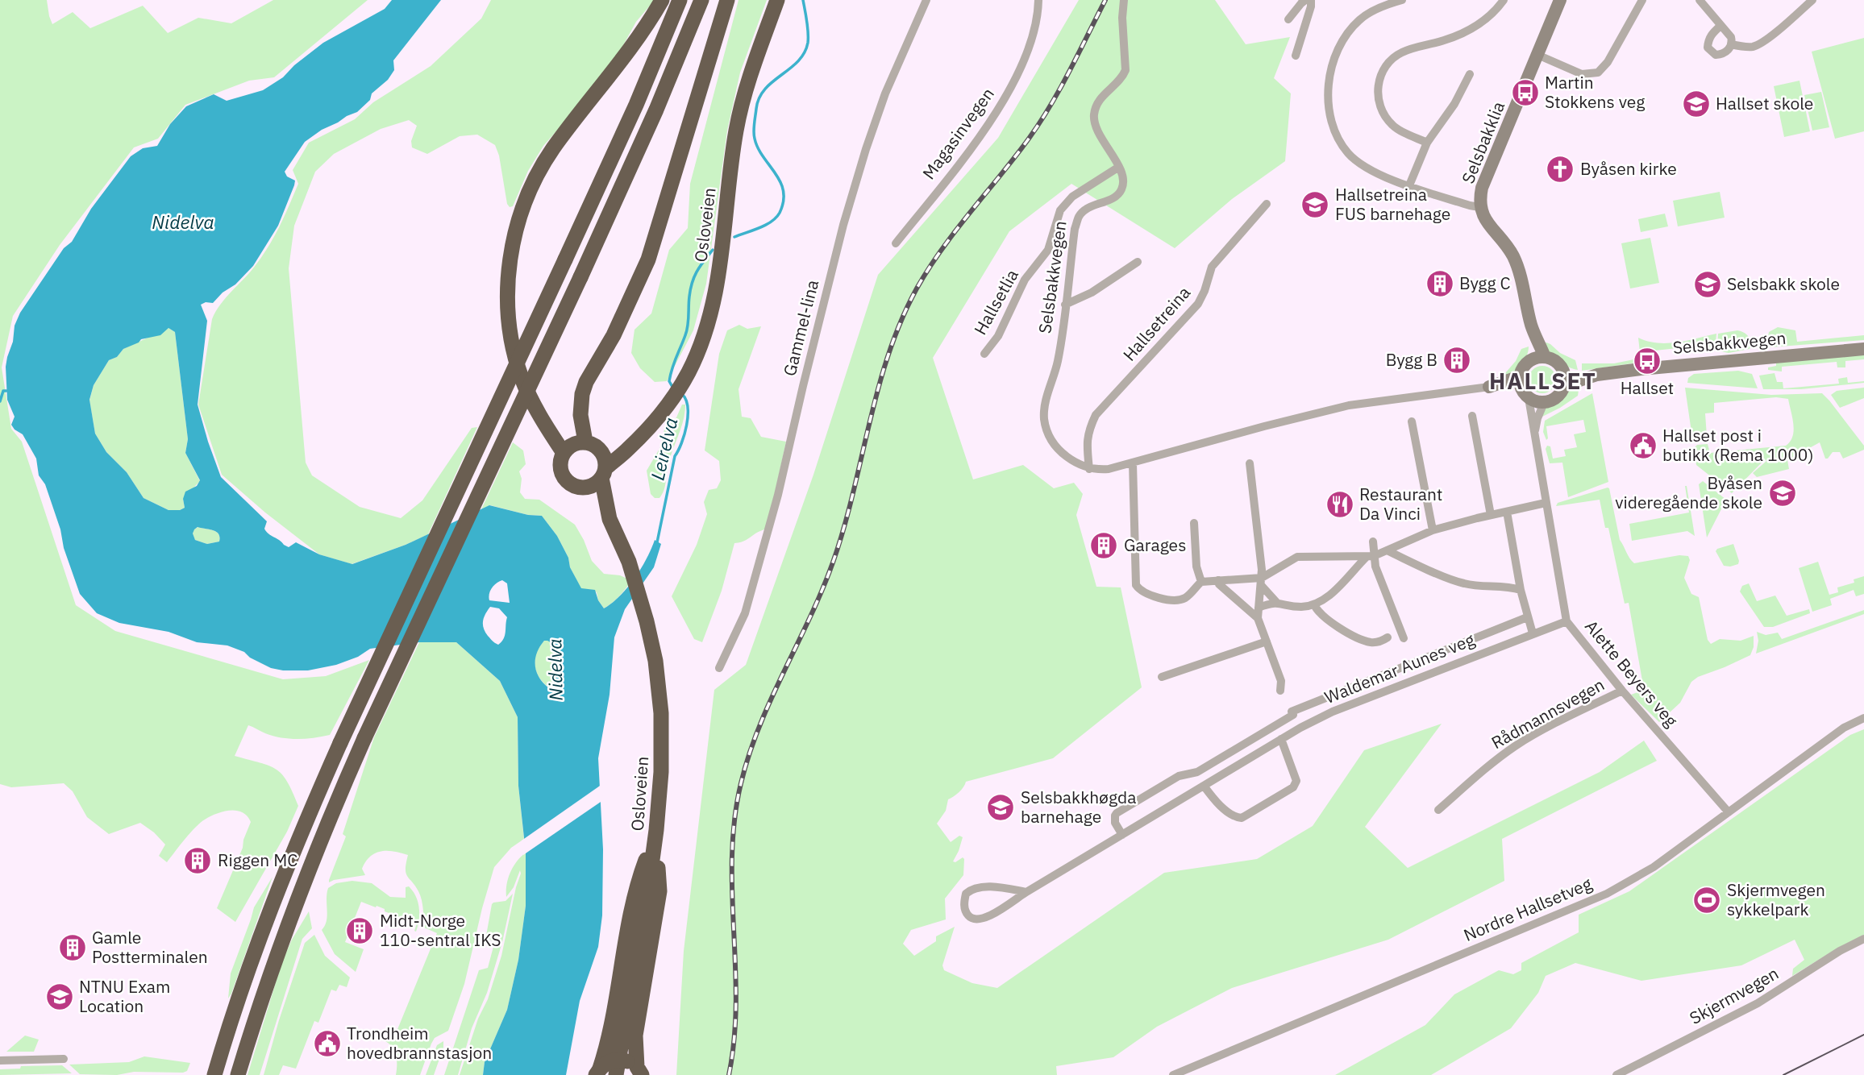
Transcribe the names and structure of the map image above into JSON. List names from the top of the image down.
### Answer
{
  "streets": {
    "highway": ["Osloveien"],
    "street": [
      "Magasinvegen",
      "Selsbakklia",
      "Selsbakkvegen",
      "Hallsetlia",
      "Hallsetreina",
      "Gammel-lina",
      "Waldemar Aunes veg",
      "Alette Beyers veg",
      "Rådmannsvegen",
      "Nordre Hallsetveg",
      "Skjermvegen"
    ]
  },
  "crossings": [
    ["Selsbakklia", "Selsbakkvegen"],
    ["Selsbakklia", "Alette Beyers veg"],
    ["Selsbakkvegen", "Hallsetlia"],
    ["Selsbakkvegen", "Hallsetreina"],
    ["Selsbakkvegen", "Alette Beyers veg"],
    ["Waldemar Aunes veg", "Alette Beyers veg"],
    ["Alette Beyers veg", "Rådmannsvegen"],
    ["Alette Beyers veg", "Nordre Hallsetveg"]
  ],
  "districts": ["HALLSET"],
  "water": ["Nidelva", "Leirelva"],
  "places": {
    "bus stop": ["Martin Stokkens veg", "Hallset"],
    "school or university": [
      "Hallset skole",
      "Hallsetreina FUS barnehage",
      "Selsbakk skole",
      "Byåsen videregående skole",
      "Selsbakkhøgda barnehage",
      "NTNU Exam Location"
    ],
    "church": ["Byåsen kirke"],
    "building": [
      "Bygg C",
      "Bygg B",
      "Garages",
      "Riggen MC",
      "Midt-Norge 110-sentral IKS",
      "Gamle Postterminalen"
    ],
    "public building": ["Hallset post i butikk (Rema 1000)", "Trondheim hovedbrannstasjon"],
    "restaurant": ["Restaurant Da Vinci"],
    "sports": ["Skjermvegen sykkelpark"]
  }
}
